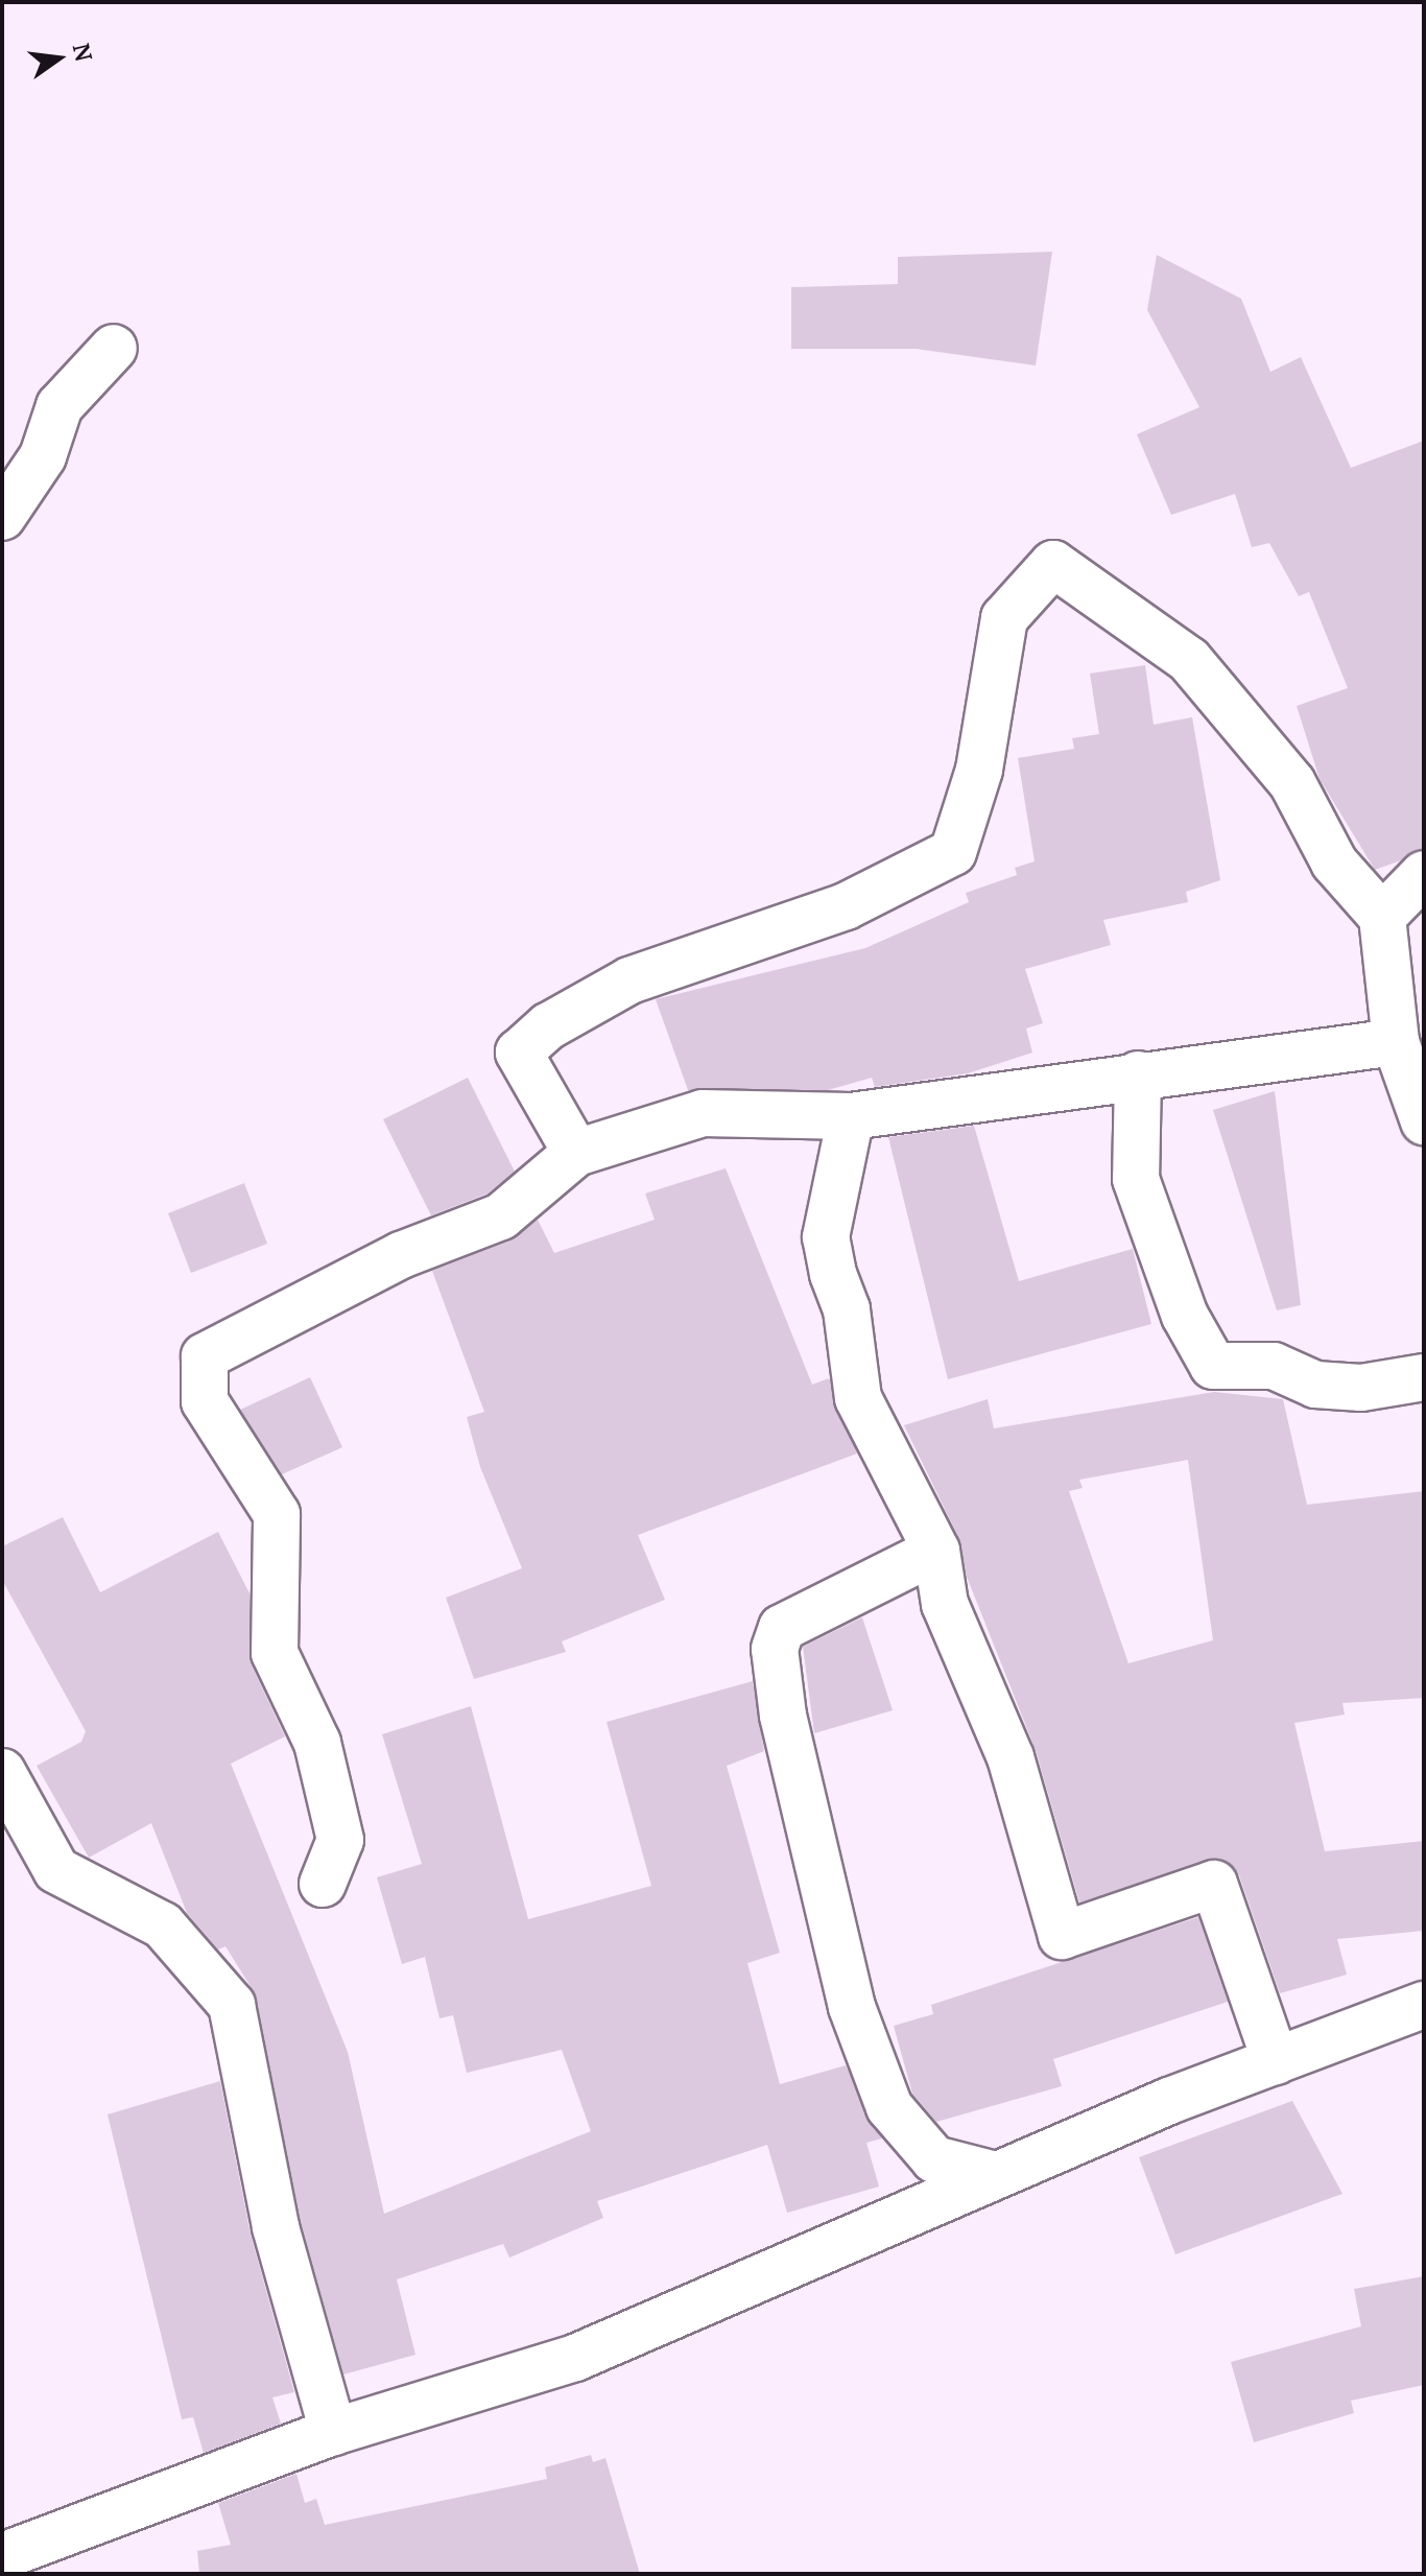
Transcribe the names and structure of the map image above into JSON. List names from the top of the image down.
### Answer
{
  "north": "right"
}
